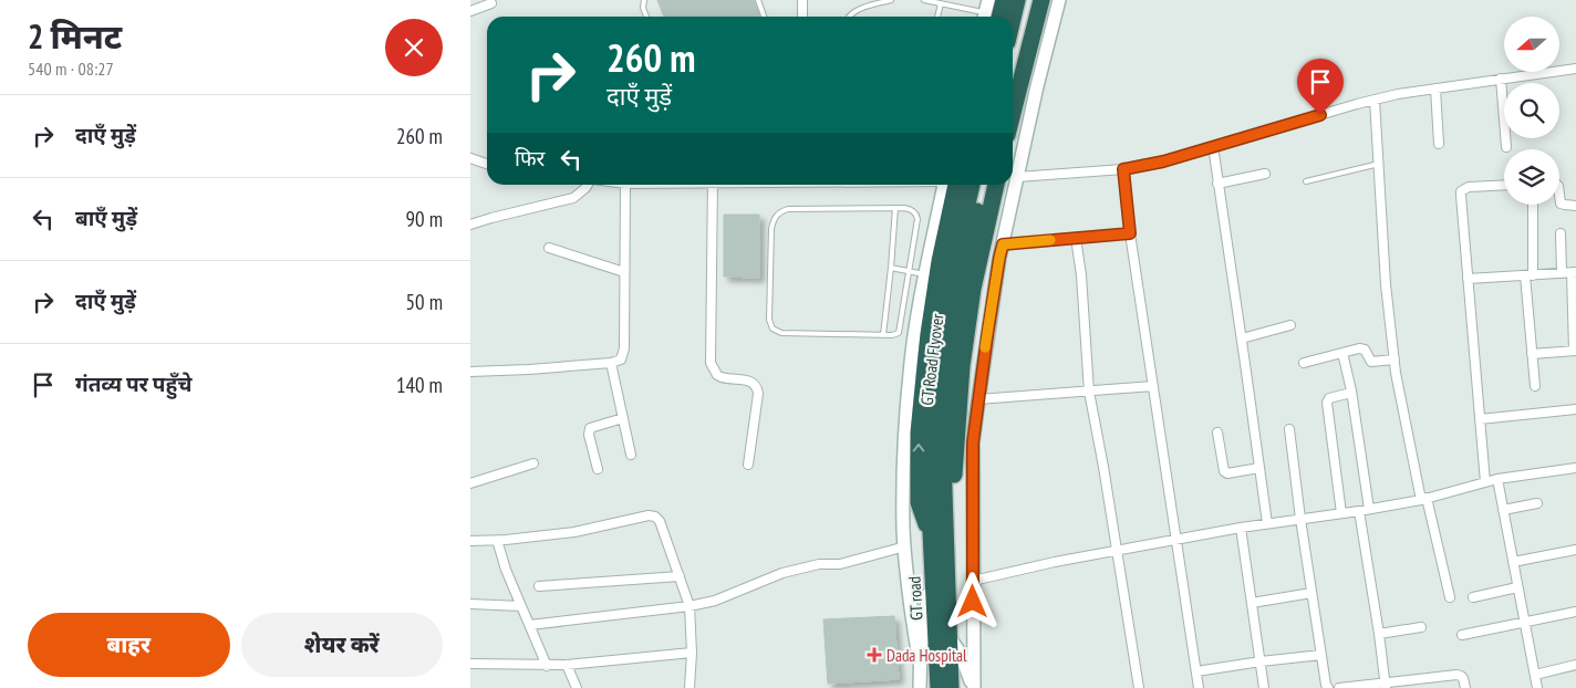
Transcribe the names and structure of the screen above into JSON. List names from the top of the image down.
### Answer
{
  "streets": {
    "highway": ["GT Road Flyover", "GT road"]
  },
  "crossings": [
    ["GT Road Flyover", "GT road"]
  ],
  "places": {
    "health": ["Dada Hospital"]
  },
  "north": "left",
  "page": {
    "heading": ["2 मिनट", "540 m · 08:27"],
    "turn": ["260 m", "दाएँ मुड़ें"],
    "list": [
      {
        "name": "दाएँ मुड़ें",
        "value": "260 m"
      },
      {
        "name": "बाएँ मुड़ें",
        "value": "90 m"
      },
      {
        "name": "दाएँ मुड़ें",
        "value": "50 m"
      },
      {
        "name": "गंतव्य पर पहुँचे",
        "value": "140 m"
      }
    ],
    "then": "फिर",
    "buttons": ["बाहर", "शेयर करें"]
  }
}
